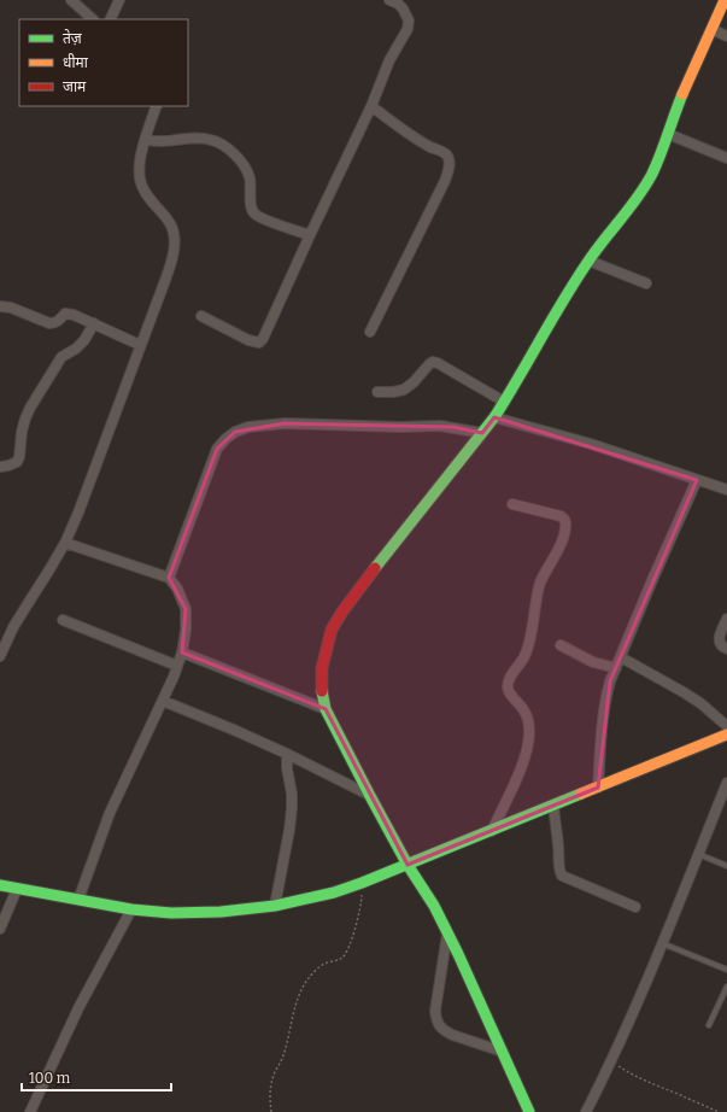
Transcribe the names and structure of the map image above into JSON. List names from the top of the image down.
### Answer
{
  "legend": ["तेज़", "धीमा", "जाम"],
  "scale_bar": "100 m"
}
